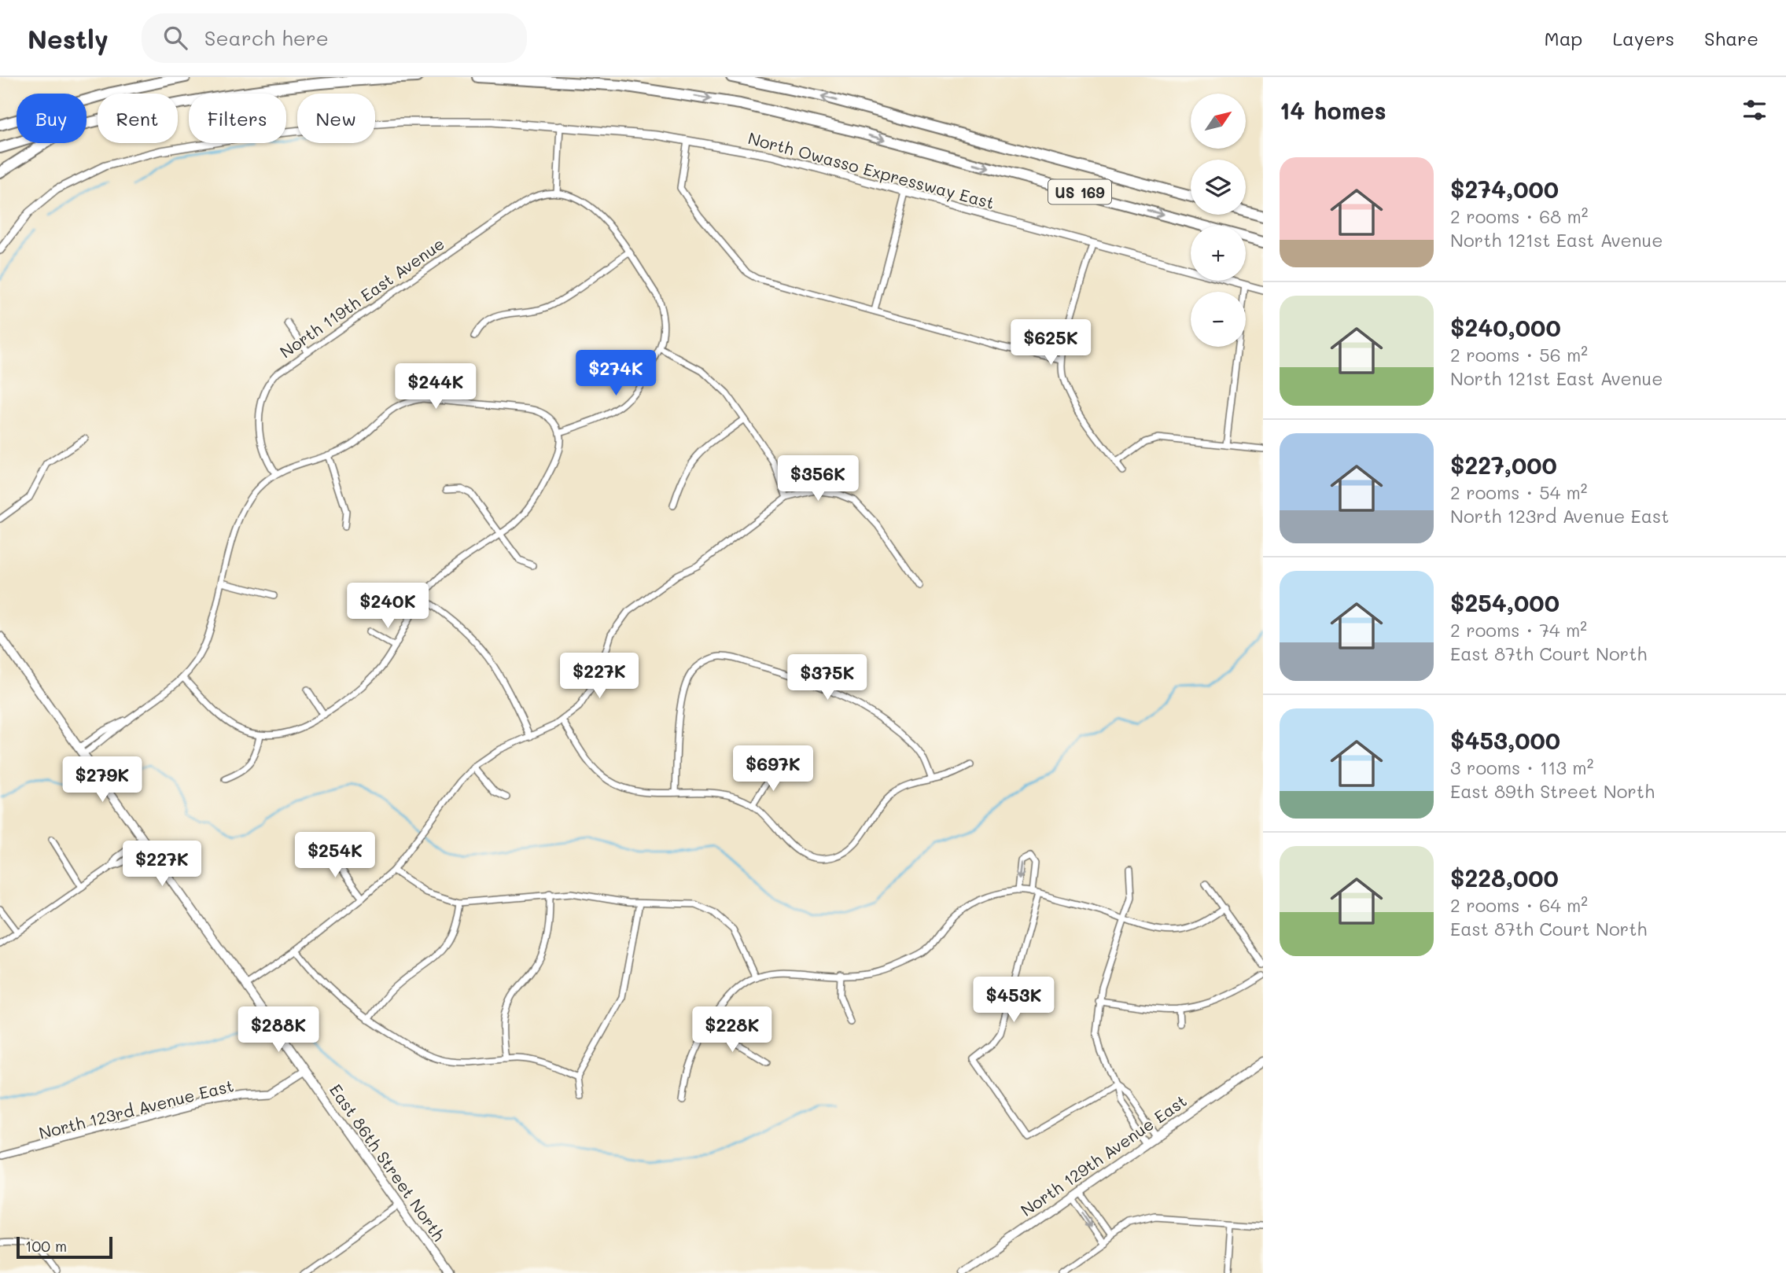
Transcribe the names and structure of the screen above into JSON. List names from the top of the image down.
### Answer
{
  "streets": {
    "highway": ["US 169"],
    "main road": ["North 129th Avenue East", "East 86th Street North"],
    "street": ["North Owasso Expressway East", "North 119th East Avenue", "North 123rd Avenue East"]
  },
  "crossings": [
    ["North 123rd Avenue East", "East 86th Street North"]
  ],
  "scale_bar": "100 m",
  "north": "top right",
  "page": {
    "header": "Nestly",
    "search": "Search here",
    "nav": ["Map", "Layers", "Share"],
    "heading": "14 homes",
    "map_buttons": ["+", "−"],
    "chip": [
      "Buy",
      "Rent",
      "Filters",
      "New"
    ],
    "list": [
      {
        "name": "$274,000",
        "note": "2 rooms · 68 m² · North 121st East Avenue"
      },
      {
        "name": "$240,000",
        "note": "2 rooms · 56 m² · North 121st East Avenue"
      },
      {
        "name": "$227,000",
        "note": "2 rooms · 54 m² · North 123rd Avenue East"
      },
      {
        "name": "$254,000",
        "note": "2 rooms · 74 m² · East 87th Court North"
      },
      {
        "name": "$453,000",
        "note": "3 rooms · 113 m² · East 89th Street North"
      },
      {
        "name": "$228,000",
        "note": "2 rooms · 64 m² · East 87th Court North"
      }
    ],
    "price": [
      "$625K",
      "$274K",
      "$244K",
      "$356K",
      "$240K",
      "$227K",
      "$375K",
      "$697K",
      "$279K",
      "$254K",
      "$227K",
      "$453K",
      "$288K",
      "$228K"
    ],
    "scale": "100 m"
  }
}
